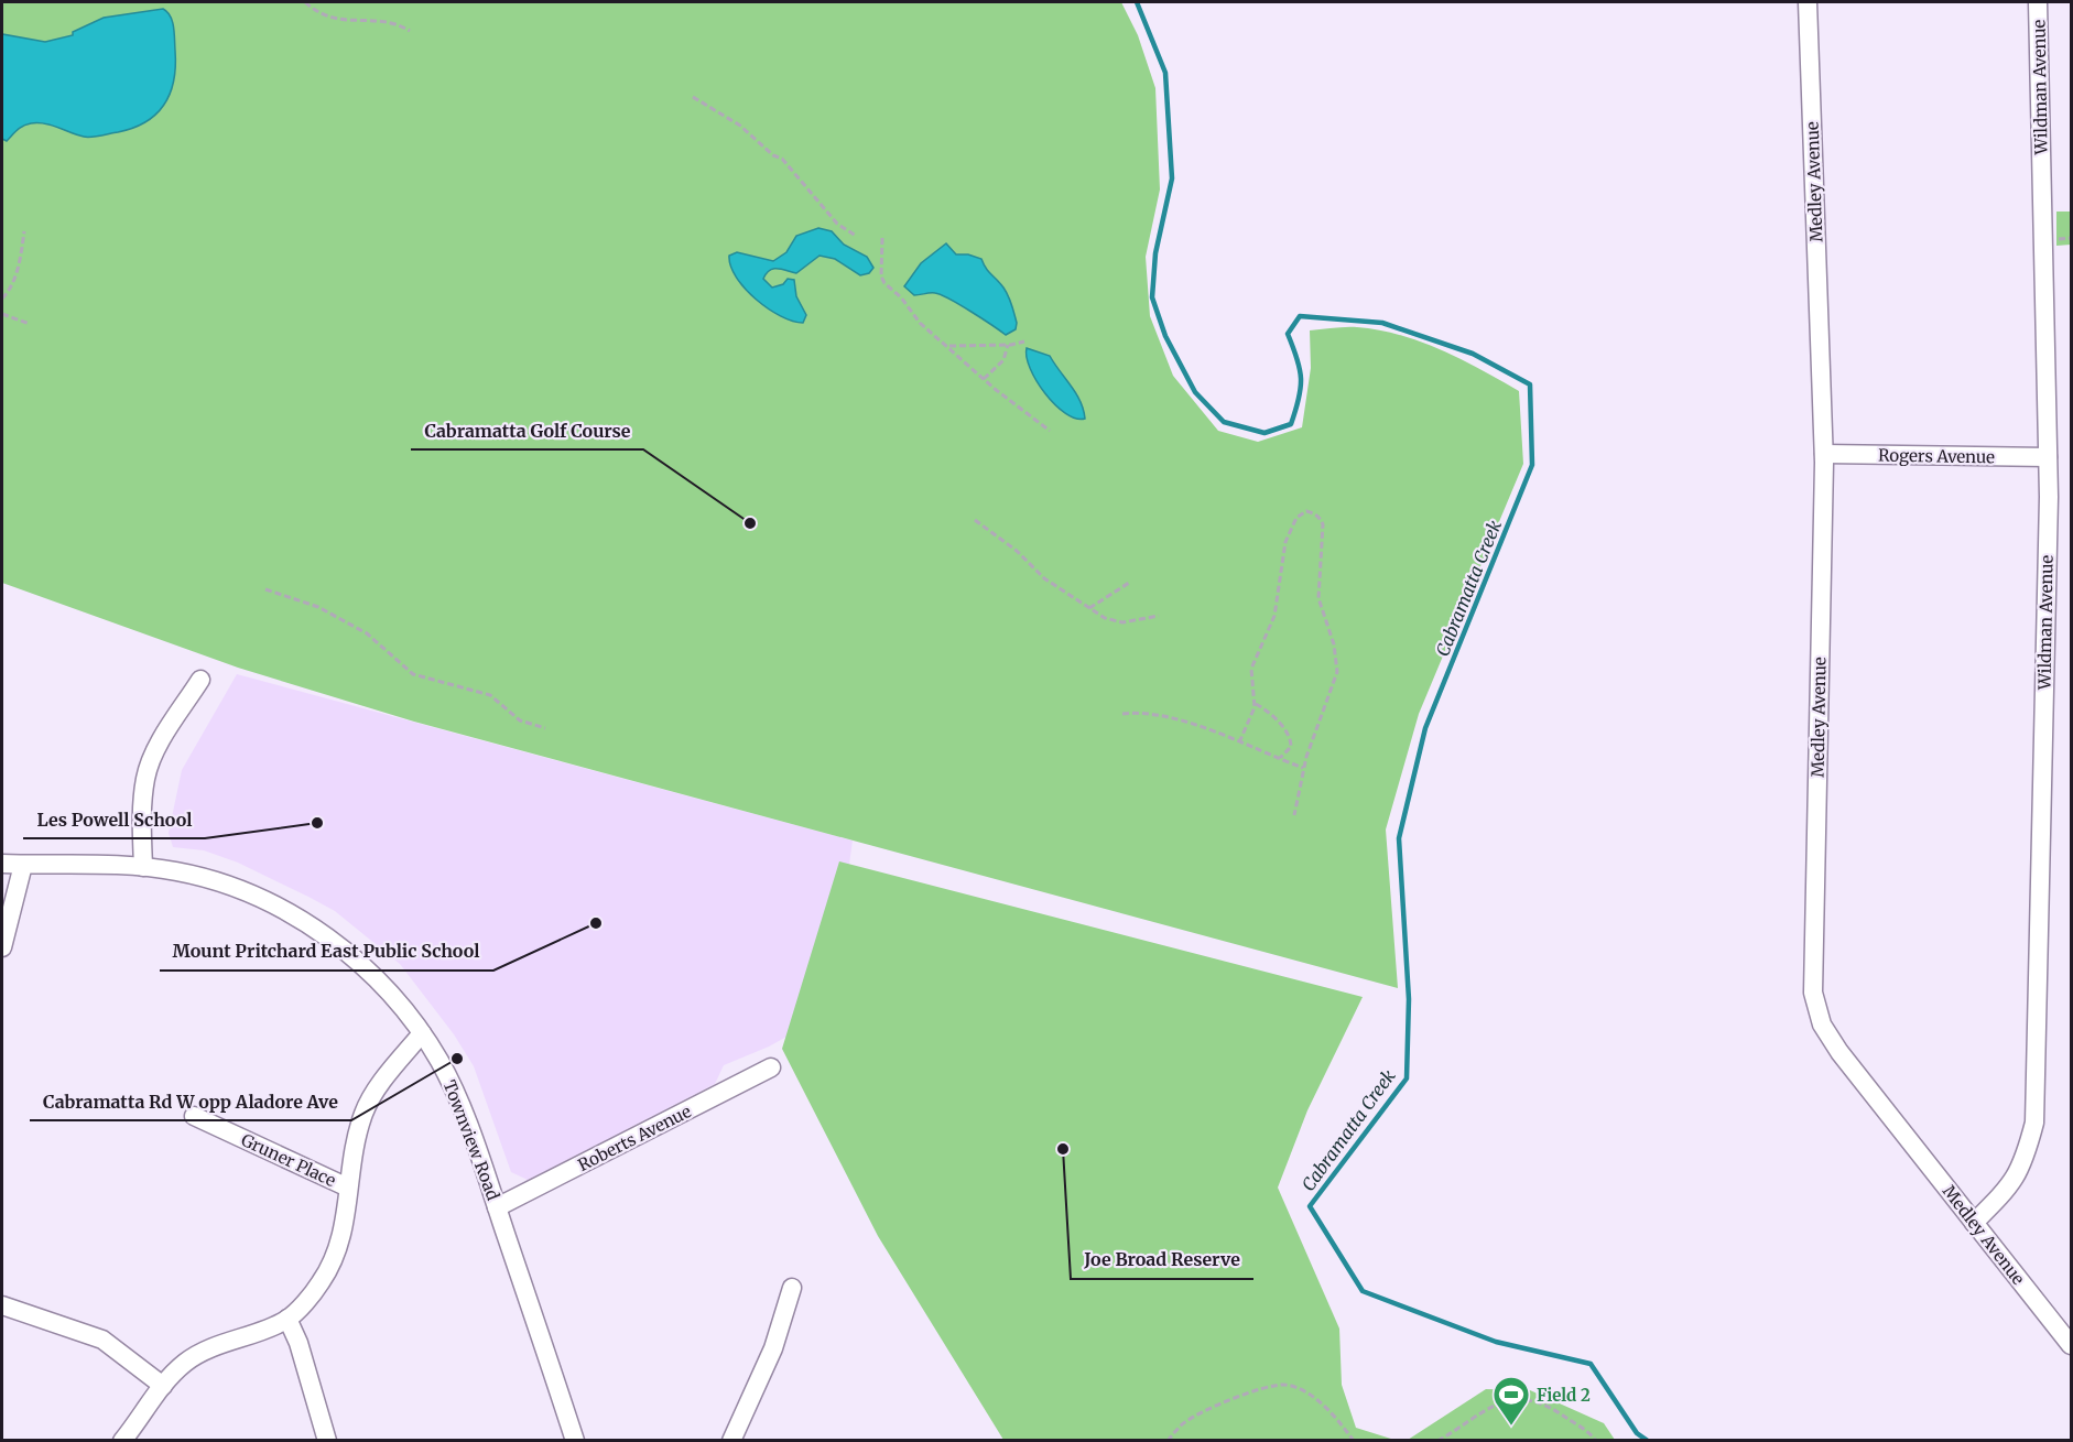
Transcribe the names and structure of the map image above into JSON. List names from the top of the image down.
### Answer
{
  "streets": {
    "street": [
      "Wildman Avenue",
      "Medley Avenue",
      "Rogers Avenue",
      "Roberts Avenue",
      "Townview Road",
      "Gruner Place"
    ]
  },
  "crossings": [
    ["Wildman Avenue", "Medley Avenue"],
    ["Wildman Avenue", "Rogers Avenue"],
    ["Medley Avenue", "Rogers Avenue"],
    ["Roberts Avenue", "Townview Road"]
  ],
  "water": ["Cabramatta Creek"],
  "places": {
    "other": [
      "Cabramatta Golf Course",
      "Les Powell School",
      "Mount Pritchard East Public School",
      "Cabramatta Rd W opp Aladore Ave",
      "Joe Broad Reserve"
    ],
    "sports": ["Field 2"]
  }
}
